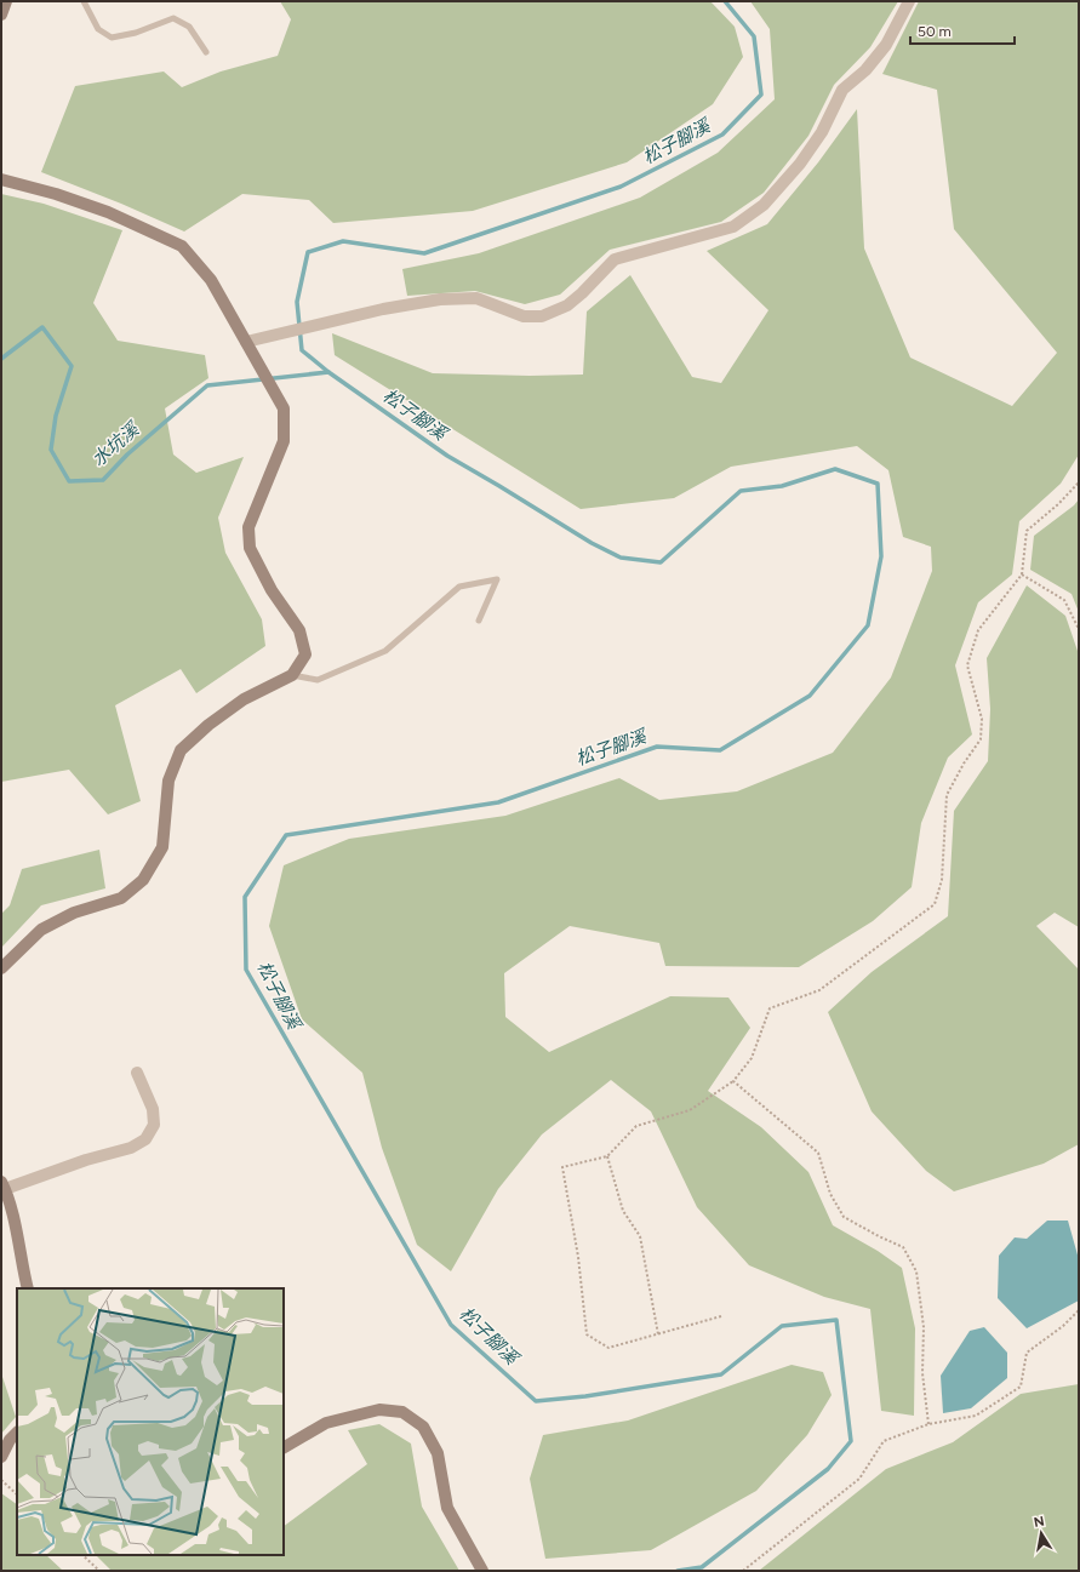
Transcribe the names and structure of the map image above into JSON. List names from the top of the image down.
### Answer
{
  "water": ["松子腳溪", "水坑溪"],
  "scale_bar": "50 m",
  "north": "top"
}
